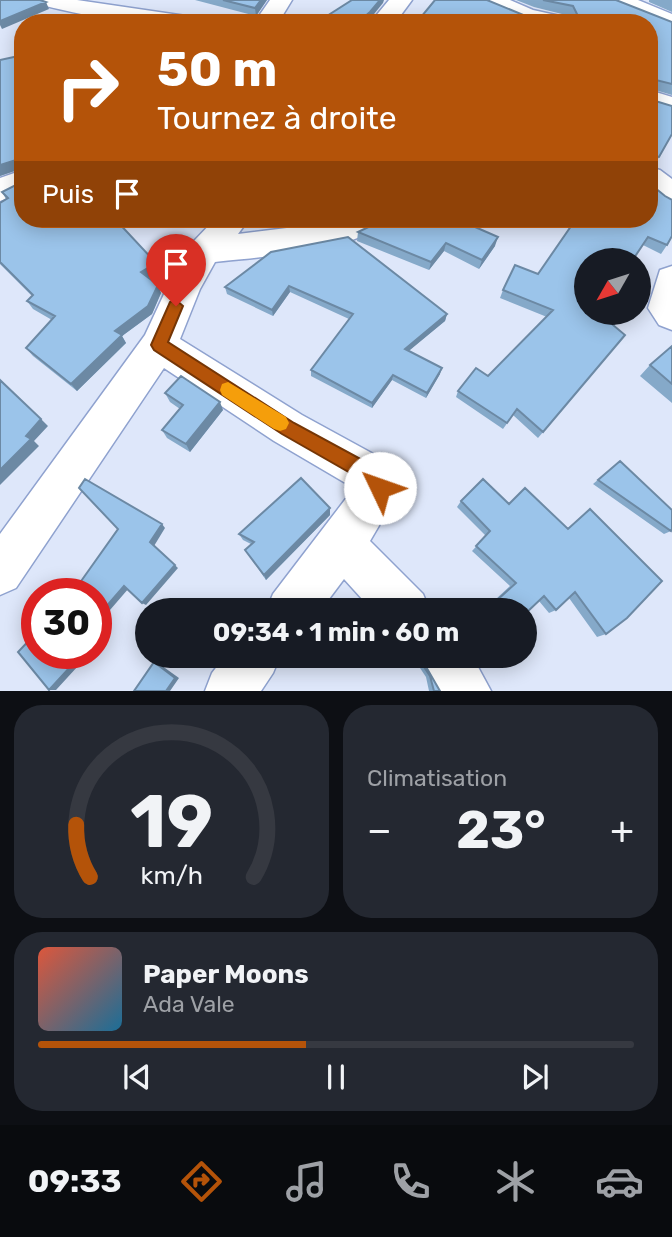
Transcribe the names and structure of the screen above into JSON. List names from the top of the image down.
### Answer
{
  "north": "bottom left",
  "page": {
    "turn": ["50 m", "Tournez à droite"],
    "then": "Puis",
    "limit": "30",
    "trip": "09:34 · 1 min · 60 m",
    "tile": "Climatisation",
    "heat": ["−", "23°", "+"],
    "song": ["Paper Moons", "Ada Vale"],
    "tabs": "09:33",
    "gauge": ["19", "km/h"]
  }
}
